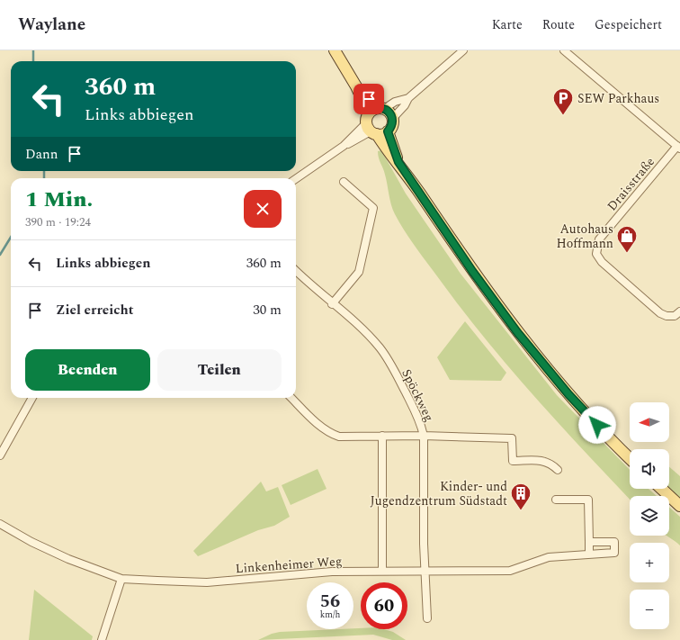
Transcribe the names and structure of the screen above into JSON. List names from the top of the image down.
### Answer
{
  "streets": {
    "street": ["Draisstraße", "Spöckweg", "Linkenheimer Weg"]
  },
  "crossings": [
    ["Spöckweg", "Linkenheimer Weg"]
  ],
  "places": {
    "parking": ["SEW Parkhaus"],
    "shop": ["Autohaus Hoffmann"],
    "building": ["Kinder- und Jugendzentrum Südstadt"]
  },
  "north": "left",
  "page": {
    "header": "Waylane",
    "nav": ["Karte", "Route", "Gespeichert"],
    "turn": ["360 m", "Links abbiegen"],
    "then": "Dann",
    "heading": ["1 Min.", "390 m · 19:24"],
    "list": [
      {
        "name": "Links abbiegen",
        "value": "360 m"
      },
      {
        "name": "Ziel erreicht",
        "value": "30 m"
      }
    ],
    "buttons": ["Beenden", "Teilen"],
    "map_buttons": ["+", "−"],
    "speed": "56 km/h",
    "limit": "60"
  }
}
